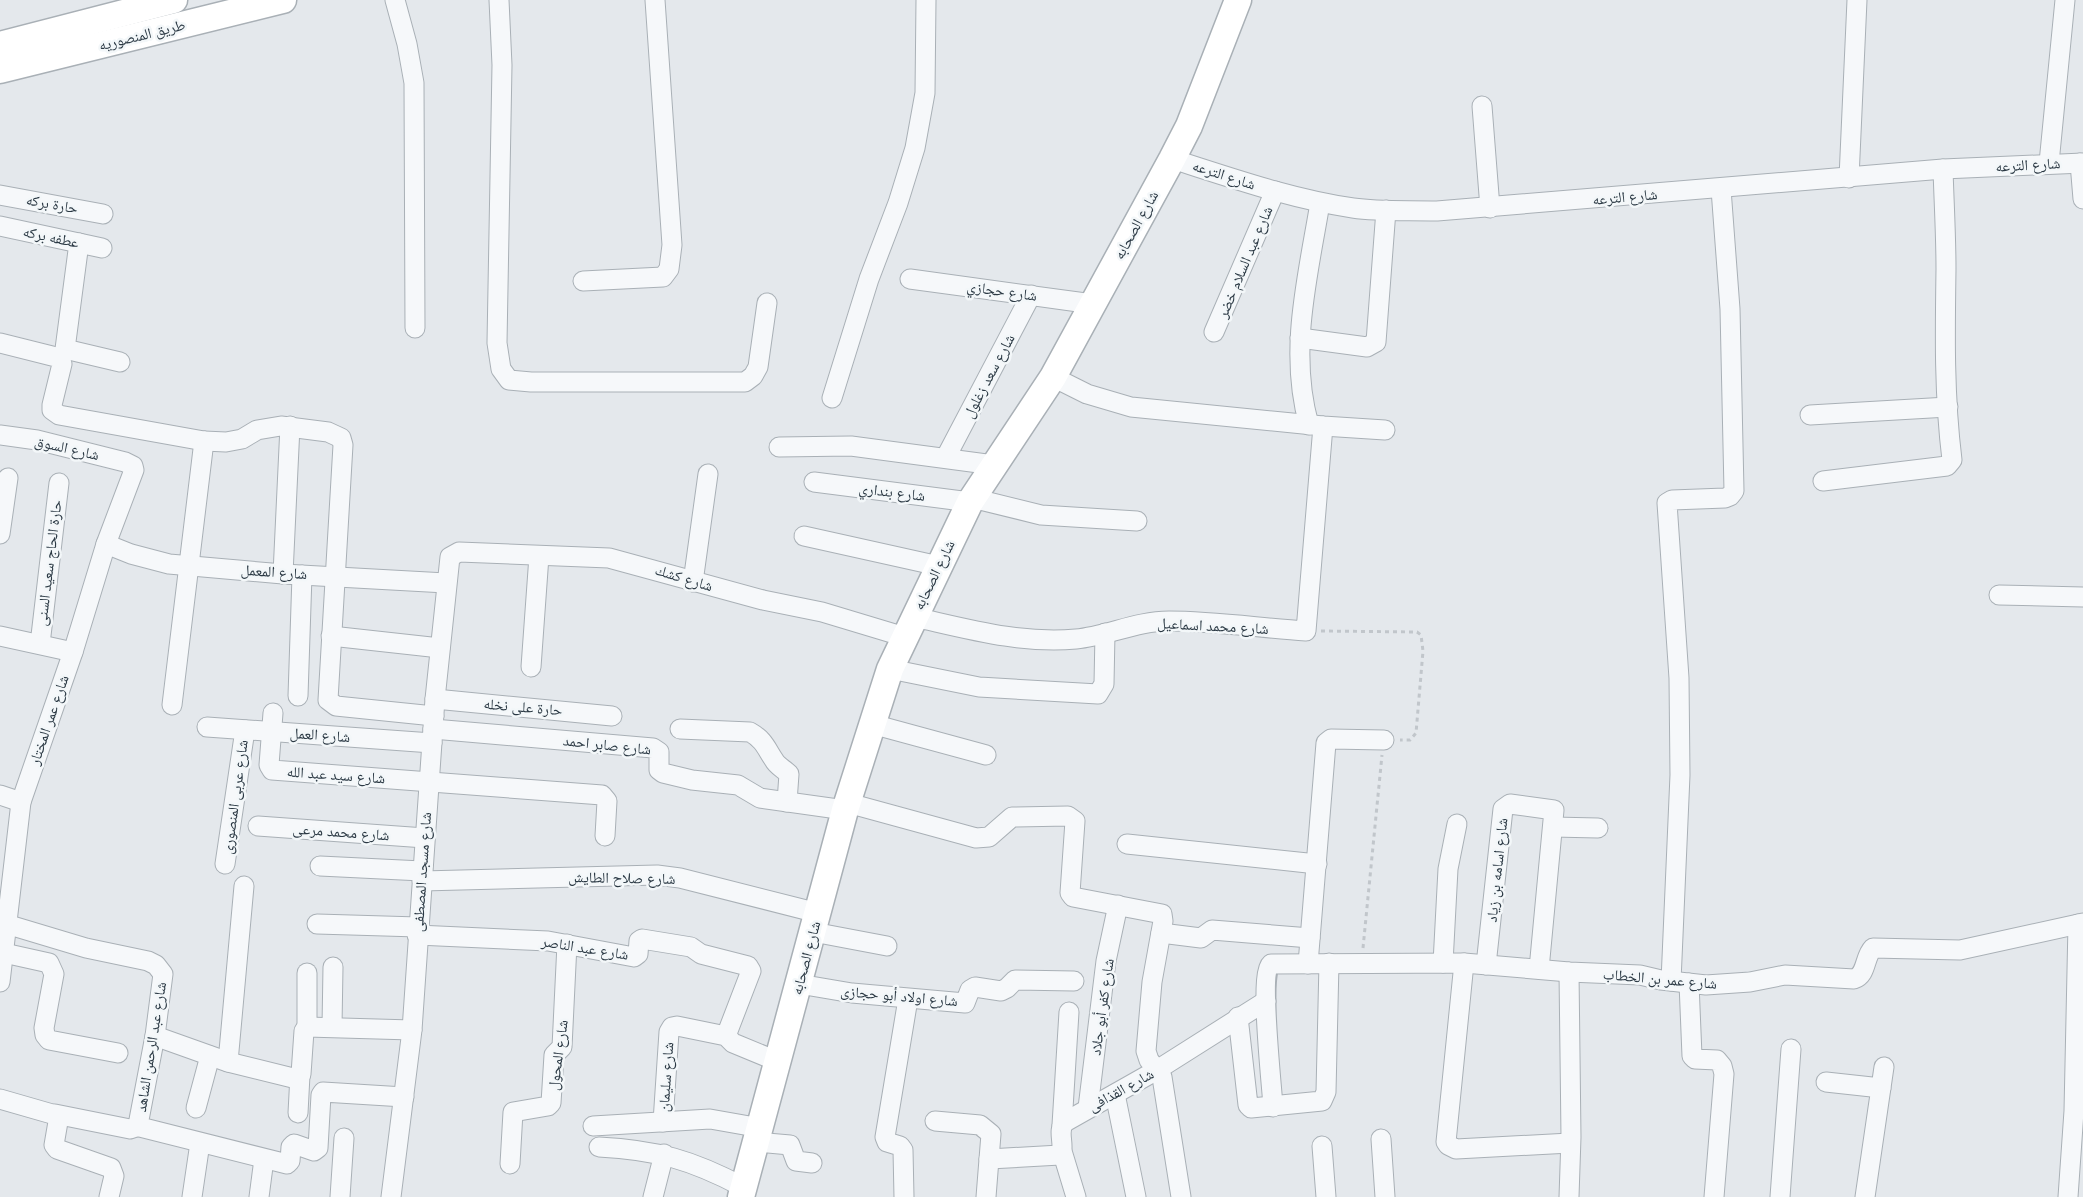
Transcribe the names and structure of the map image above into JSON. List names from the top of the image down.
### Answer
{
  "streets": {
    "street": [
      "طريق المنصوريه",
      "شارع الترعه",
      "حارة بركه",
      "شارع الصحابه",
      "عطفه بركه",
      "شارع عبد السلام خضر",
      "شارع حجازي",
      "شارع سعد زغلول",
      "شارع السوق",
      "شارع بنداري",
      "حارة الحاج سعيد السنى",
      "شارع المعمل",
      "شارع كشك",
      "شارع محمد اسماعيل",
      "حارة على نخله",
      "شارع عمر المختار",
      "شارع العمل",
      "شارع صابر احمد",
      "شارع سيد عبد الله",
      "شارع عربى المنصورى",
      "شارع محمد مرعى",
      "شارع اسامه بن زياد",
      "شارع مسجد المصطفى",
      "شارع صلاح الطايش",
      "شارع عبد الناصر",
      "شارع عمر بن الخطاب",
      "شارع اولاد أبو حجازى",
      "شارع كفر أبو جلاد",
      "شارع عبد الرحمن الشاهد",
      "شارع المحول",
      "شارع سليمان",
      "شارع القذافى"
    ]
  },
  "crossings": [
    ["شارع الترعه", "شارع الصحابه"],
    ["شارع الترعه", "شارع عبد السلام خضر"],
    ["شارع الصحابه", "شارع حجازي"],
    ["شارع الصحابه", "شارع بنداري"],
    ["شارع الصحابه", "شارع كشك"],
    ["شارع الصحابه", "شارع محمد اسماعيل"],
    ["شارع الصحابه", "شارع صابر احمد"],
    ["شارع الصحابه", "شارع صلاح الطايش"],
    ["شارع الصحابه", "شارع اولاد أبو حجازى"],
    ["شارع الصحابه", "شارع سليمان"],
    ["شارع حجازي", "شارع سعد زغلول"],
    ["شارع السوق", "شارع عمر المختار"],
    ["شارع المعمل", "شارع عمر المختار"],
    ["شارع المعمل", "شارع مسجد المصطفى"],
    ["شارع كشك", "شارع محمد اسماعيل"],
    ["شارع كشك", "شارع مسجد المصطفى"],
    ["حارة على نخله", "شارع العمل"],
    ["حارة على نخله", "شارع صابر احمد"],
    ["حارة على نخله", "شارع مسجد المصطفى"],
    ["شارع عمر المختار", "شارع عبد الرحمن الشاهد"],
    ["شارع العمل", "شارع صابر احمد"],
    ["شارع العمل", "شارع سيد عبد الله"],
    ["شارع العمل", "شارع عربى المنصورى"],
    ["شارع العمل", "شارع مسجد المصطفى"],
    ["شارع صابر احمد", "شارع مسجد المصطفى"],
    ["شارع صابر احمد", "شارع كفر أبو جلاد"],
    ["شارع سيد عبد الله", "شارع مسجد المصطفى"],
    ["شارع محمد مرعى", "شارع مسجد المصطفى"],
    ["شارع اسامه بن زياد", "شارع عمر بن الخطاب"],
    ["شارع مسجد المصطفى", "شارع صلاح الطايش"],
    ["شارع مسجد المصطفى", "شارع عبد الناصر"],
    ["شارع مسجد المصطفى", "شارع عبد الرحمن الشاهد"],
    ["شارع عبد الناصر", "شارع المحول"],
    ["شارع عبد الناصر", "شارع سليمان"],
    ["شارع عمر بن الخطاب", "شارع القذافى"],
    ["شارع كفر أبو جلاد", "شارع القذافى"]
  ]
}
